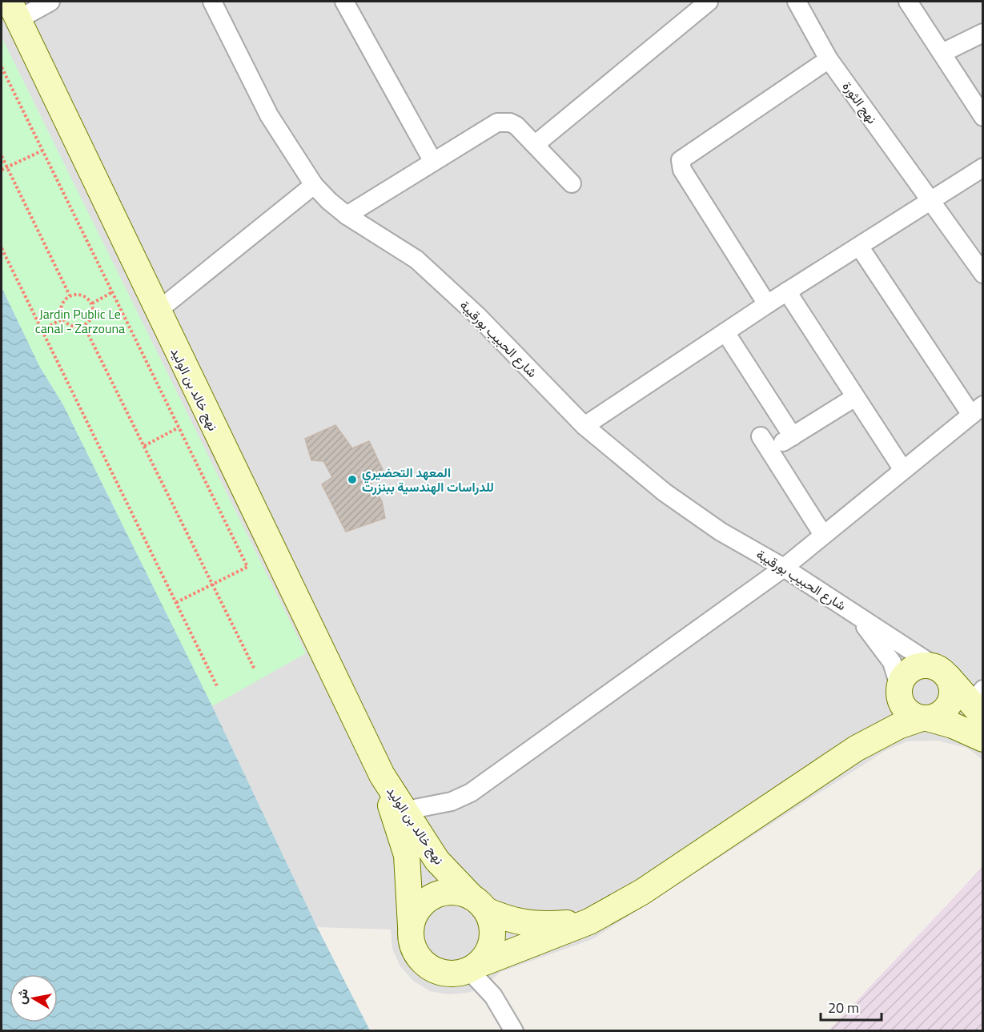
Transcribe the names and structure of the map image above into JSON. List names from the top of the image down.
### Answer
{
  "streets": {
    "street": ["نهج الثورة", "شارع الحبيب بورقيبة", "نهج خالد بن الوليد"]
  },
  "parks": ["Jardin Public Le canal - Zarzouna"],
  "places": ["المعهد التحضيري للدراسات الهندسية ببنزرت"],
  "scale_bar": "20 m",
  "north": "left"
}
